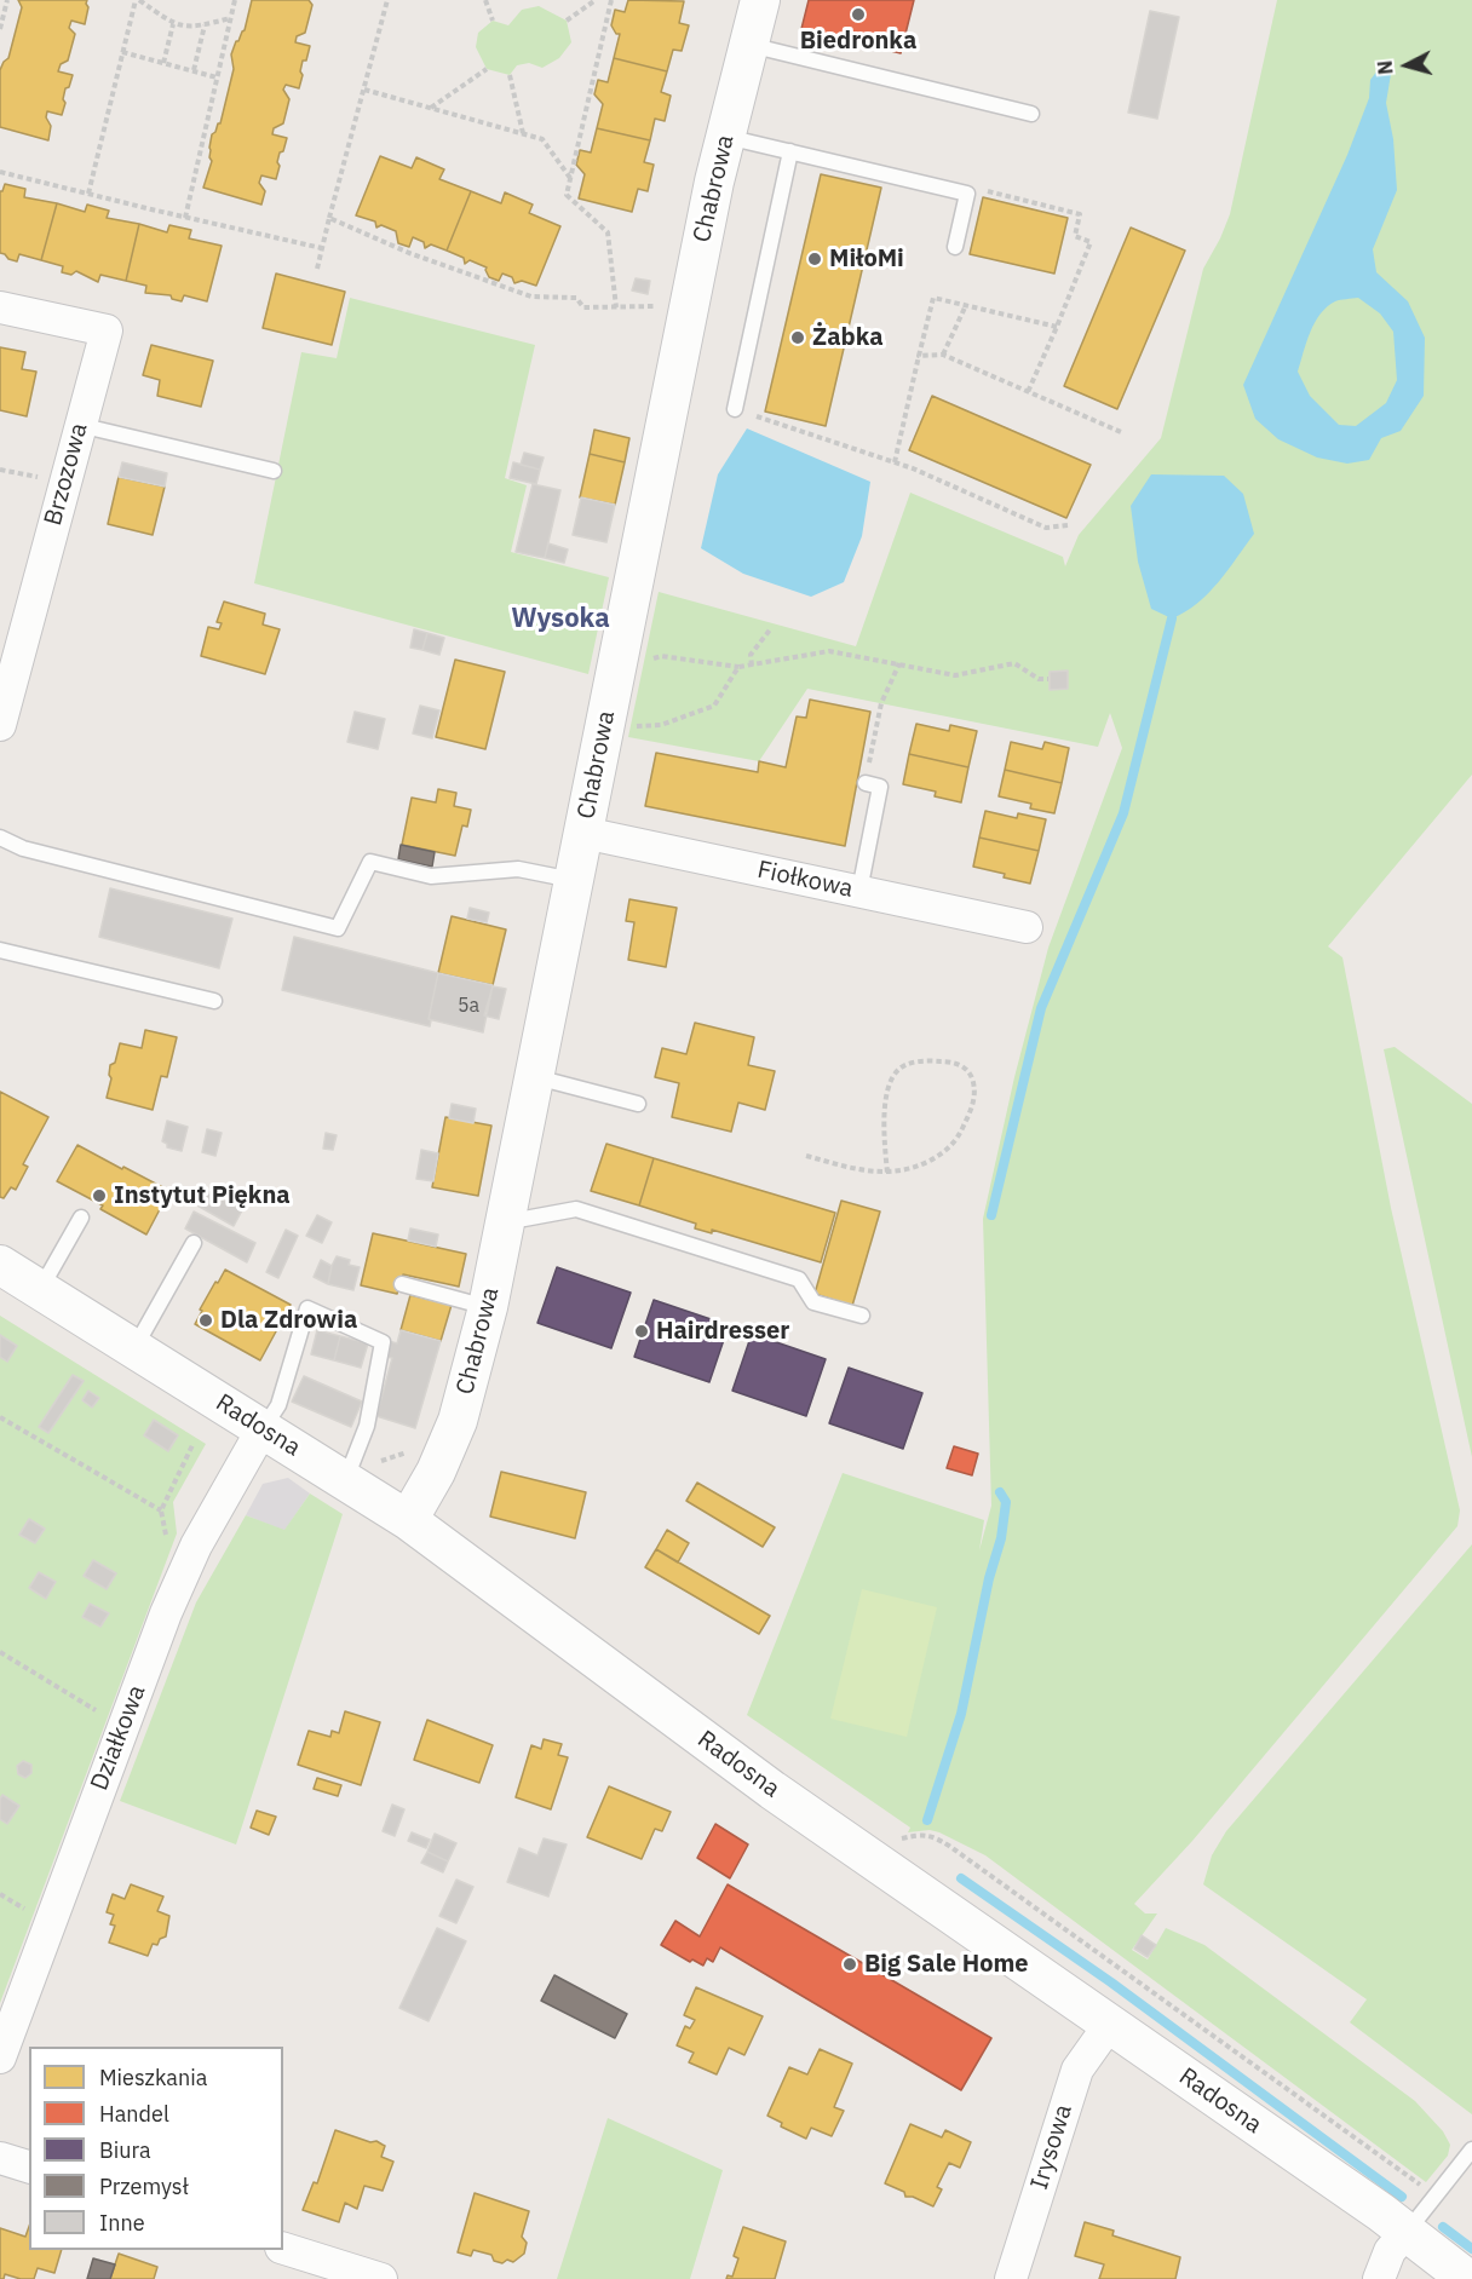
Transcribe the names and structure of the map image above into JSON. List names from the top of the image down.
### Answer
{
  "streets": {
    "street": [
      "Chabrowa",
      "Brzozowa",
      "Fiołkowa",
      "Radosna",
      "Działkowa",
      "Irysowa"
    ]
  },
  "crossings": [
    ["Chabrowa", "Fiołkowa"],
    ["Chabrowa", "Radosna"],
    ["Radosna", "Działkowa"],
    ["Radosna", "Irysowa"]
  ],
  "districts": ["Wysoka"],
  "places": [
    "Biedronka",
    "MiłoMi",
    "Żabka",
    "Instytut Piękna",
    "Dla Zdrowia",
    "Hairdresser",
    "Big Sale Home"
  ],
  "house_numbers": ["5a"],
  "legend": [
    "Mieszkania",
    "Handel",
    "Biura",
    "Przemysł",
    "Inne"
  ],
  "north": "left"
}
